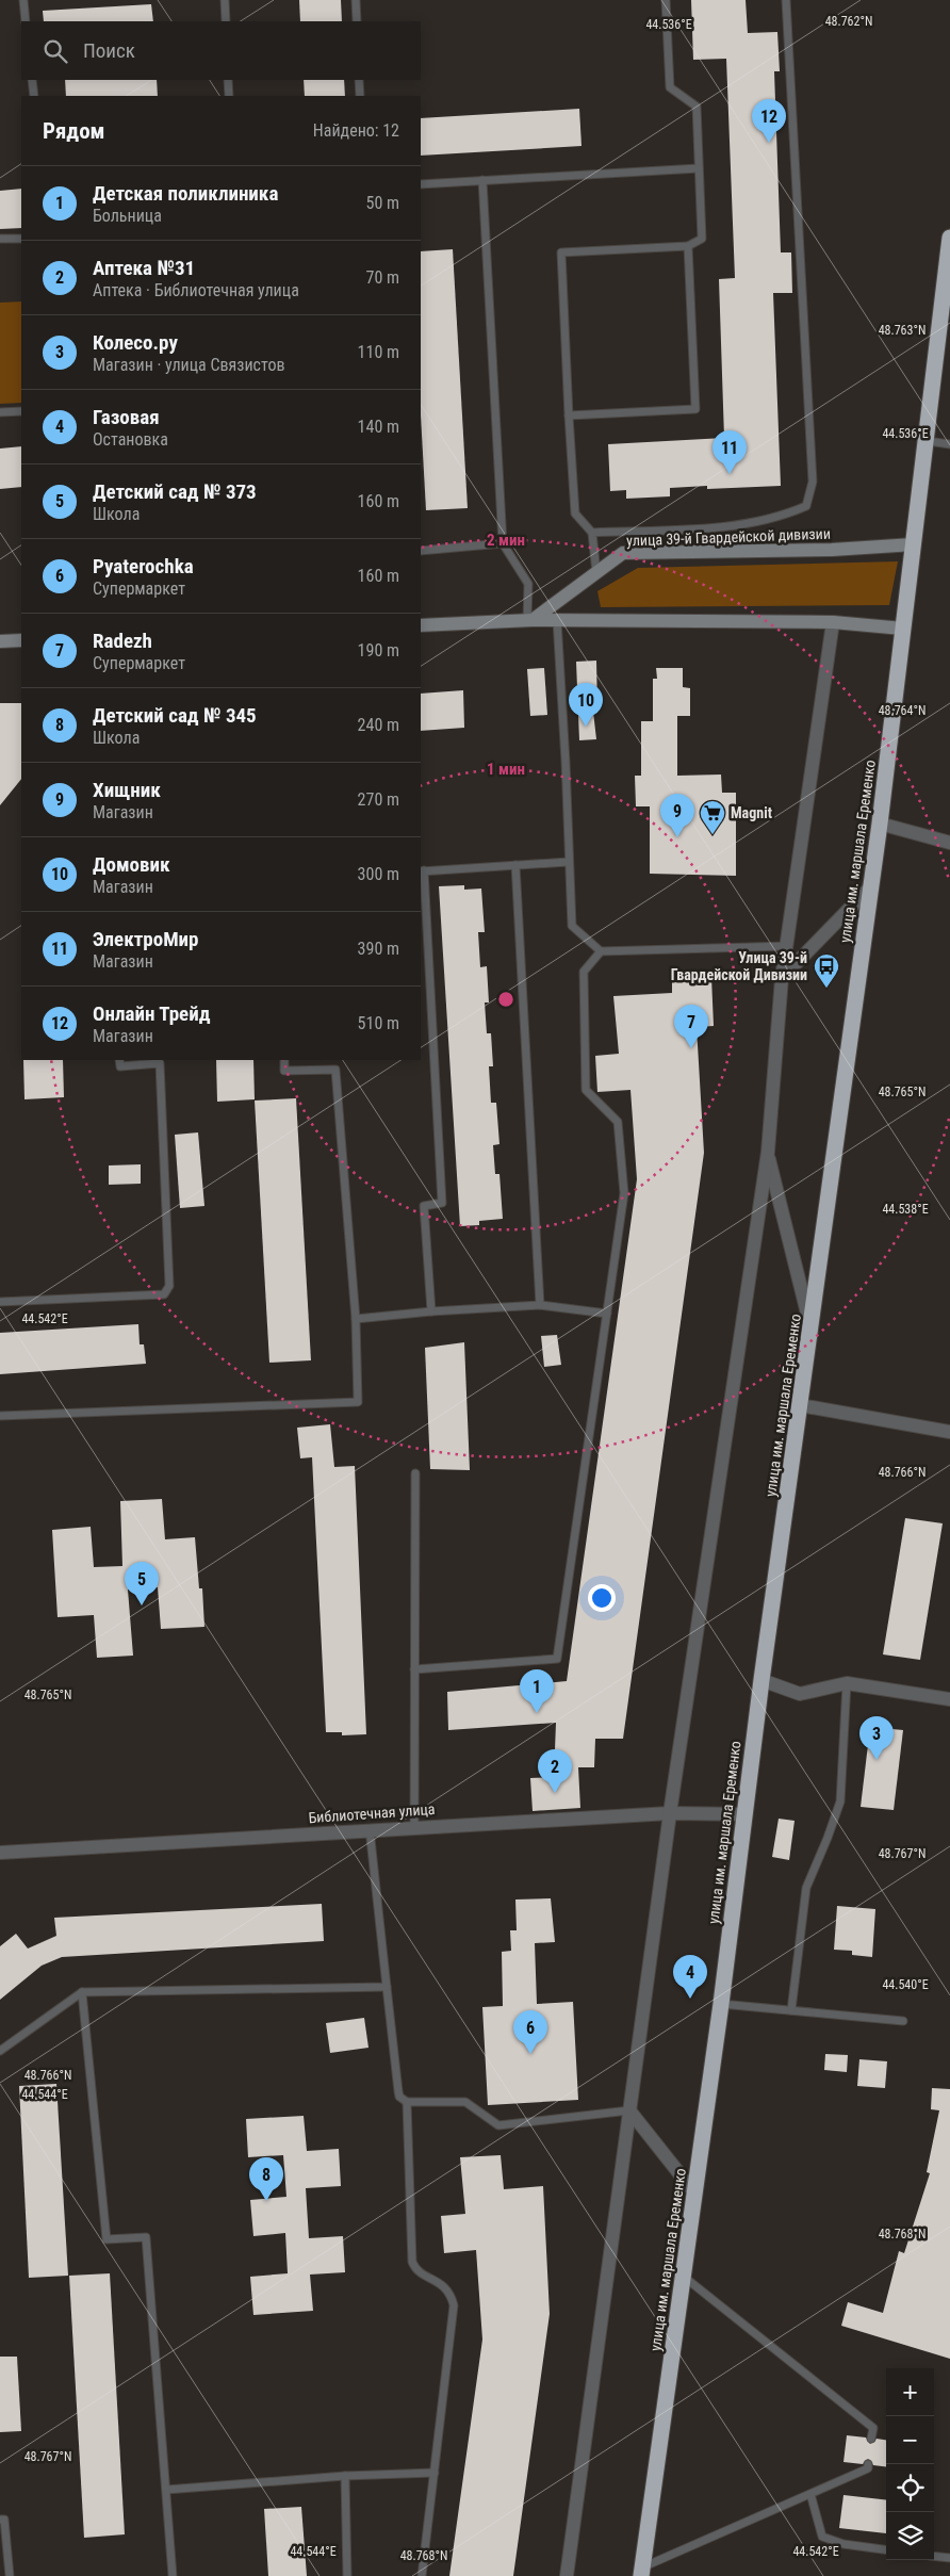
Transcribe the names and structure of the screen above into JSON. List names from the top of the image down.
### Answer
{
  "streets": {
    "highway": ["улица им. маршала Еременко"],
    "main road": ["улица 39-й Гвардейской дивизии"],
    "street": ["Библиотечная улица"]
  },
  "crossings": [
    ["улица 39-й Гвардейской дивизии", "улица им. маршала Еременко"],
    ["улица им. маршала Еременко", "Библиотечная улица"]
  ],
  "places": {
    "supermarket": ["Magnit"],
    "bus stop": ["Улица 39-й Гвардейской Дивизии"]
  },
  "page": {
    "search": "Поиск",
    "heading": ["Рядом", "Найдено: 12"],
    "pins": [
      "12",
      "11",
      "10",
      "9",
      "7",
      "5",
      "1",
      "3",
      "2",
      "4",
      "6",
      "8"
    ],
    "list": [
      {
        "mark": "1",
        "name": "Детская поликлиника",
        "note": "Больница",
        "value": "50 m"
      },
      {
        "mark": "2",
        "name": "Аптека №31",
        "note": "Аптека · Библиотечная улица",
        "value": "70 m"
      },
      {
        "mark": "3",
        "name": "Колесо.ру",
        "note": "Магазин · улица Связистов",
        "value": "110 m"
      },
      {
        "mark": "4",
        "name": "Газовая",
        "note": "Остановка",
        "value": "140 m"
      },
      {
        "mark": "5",
        "name": "Детский сад № 373",
        "note": "Школа",
        "value": "160 m"
      },
      {
        "mark": "6",
        "name": "Pyaterochka",
        "note": "Супермаркет",
        "value": "160 m"
      },
      {
        "mark": "7",
        "name": "Radezh",
        "note": "Супермаркет",
        "value": "190 m"
      },
      {
        "mark": "8",
        "name": "Детский сад № 345",
        "note": "Школа",
        "value": "240 m"
      },
      {
        "mark": "9",
        "name": "Хищник",
        "note": "Магазин",
        "value": "270 m"
      },
      {
        "mark": "10",
        "name": "Домовик",
        "note": "Магазин",
        "value": "300 m"
      },
      {
        "mark": "11",
        "name": "ЭлектроМир",
        "note": "Магазин",
        "value": "390 m"
      },
      {
        "mark": "12",
        "name": "Онлайн Трейд",
        "note": "Магазин",
        "value": "510 m"
      }
    ],
    "map_buttons": ["+", "−"]
  },
  "coordinates": [
    "48.762°N",
    "44.536°E",
    "48.763°N",
    "48.764°N",
    "48.765°N",
    "44.538°E",
    "44.542°E",
    "48.766°N",
    "48.767°N",
    "44.540°E",
    "44.544°E",
    "48.768°N"
  ],
  "rings": ["2 мин", "1 мин"]
}
